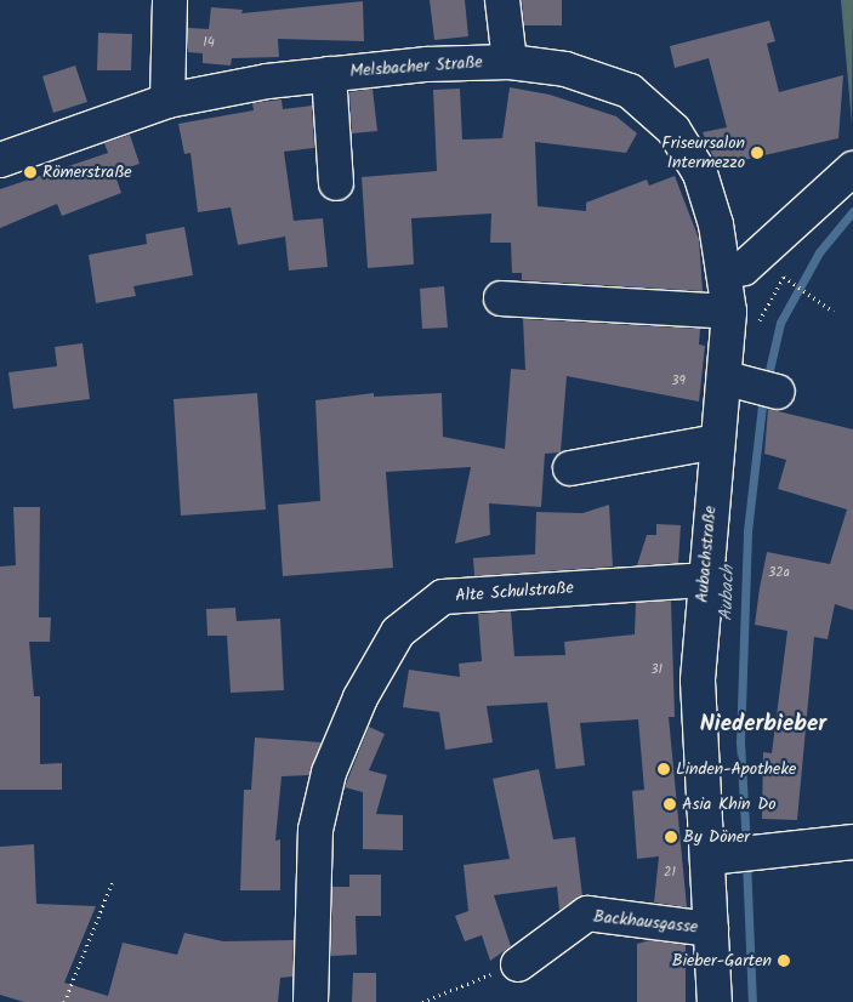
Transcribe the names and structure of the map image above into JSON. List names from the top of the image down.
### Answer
{
  "streets": {
    "street": [
      "Melsbacher Straße",
      "Aubachstraße",
      "Alte Schulstraße",
      "Backhausgasse"
    ]
  },
  "crossings": [
    ["Melsbacher Straße", "Aubachstraße"],
    ["Aubachstraße", "Alte Schulstraße"],
    ["Aubachstraße", "Backhausgasse"]
  ],
  "districts": ["Niederbieber"],
  "water": ["Aubach"],
  "places": [
    "Friseursalon Intermezzo",
    "Römerstraße",
    "Linden-Apotheke",
    "Asia Khin Do",
    "By Döner",
    "Bieber-Garten"
  ],
  "house_numbers": [
    "14",
    "39",
    "32a",
    "31",
    "21"
  ]
}
